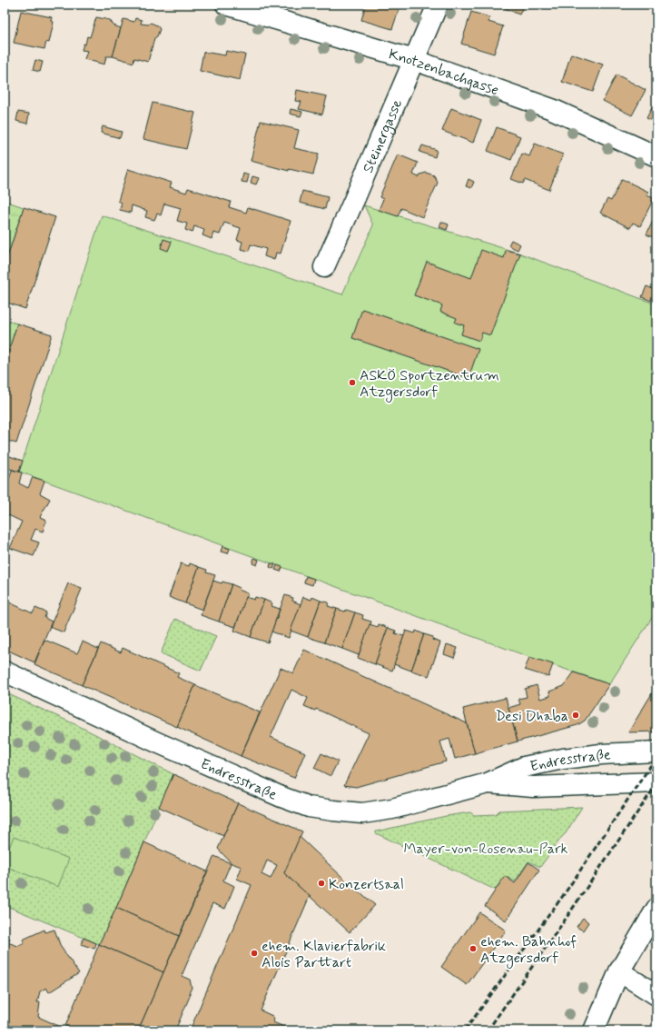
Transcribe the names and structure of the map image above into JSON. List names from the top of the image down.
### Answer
{
  "streets": {
    "street": ["Knotzenbachgasse", "Steinergasse", "Endresstraße"]
  },
  "crossings": [
    ["Knotzenbachgasse", "Steinergasse"]
  ],
  "parks": ["Mayer-von-Rosenau-Park"],
  "places": [
    "ASKÖ Sportzentrum Atzgersdorf",
    "Desi Dhaba",
    "Konzertsaal",
    "ehem. Bahnhof Atzgersdorf",
    "ehem. Klavierfabrik Alois Parttart"
  ]
}
